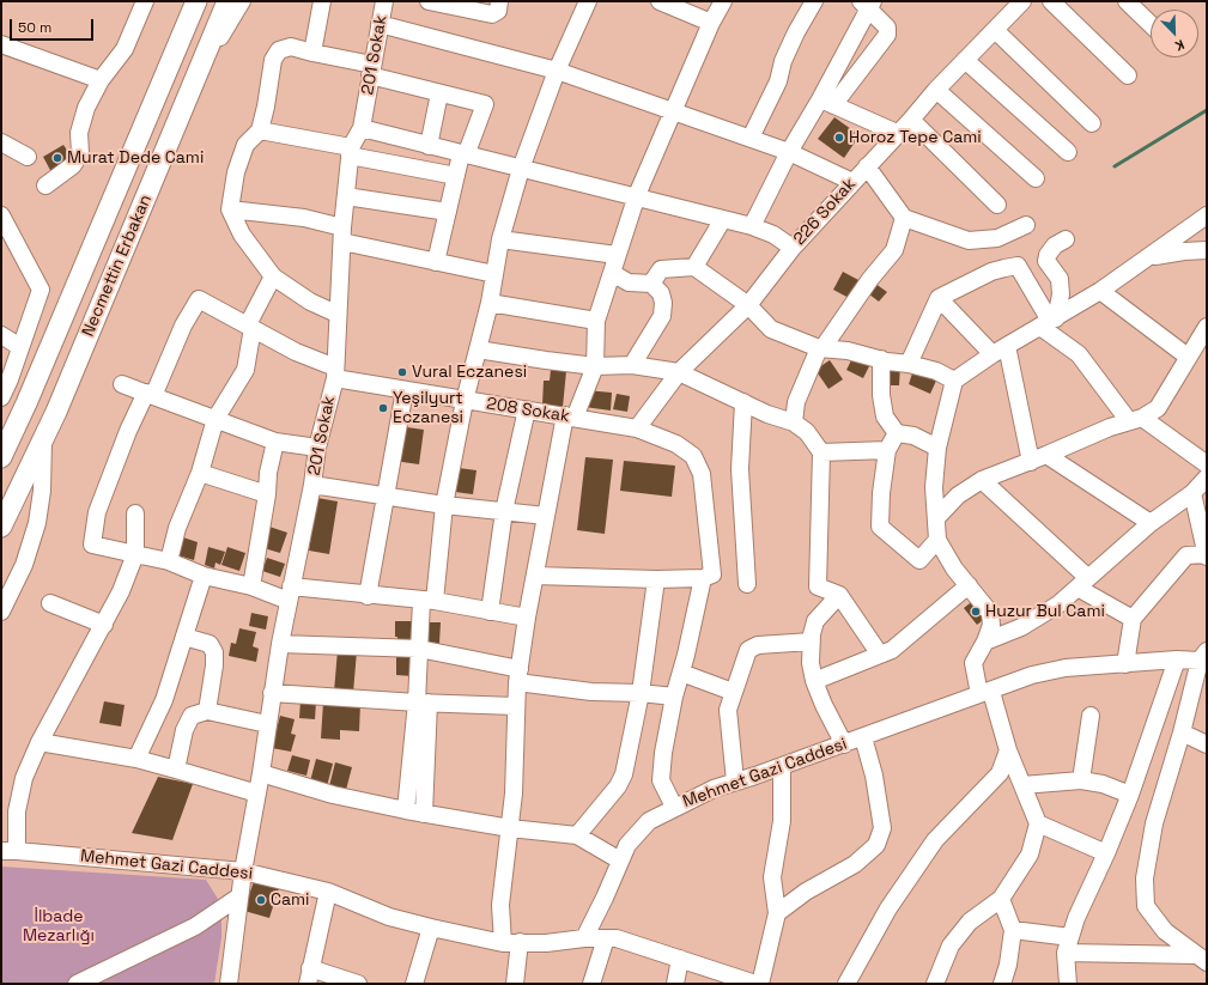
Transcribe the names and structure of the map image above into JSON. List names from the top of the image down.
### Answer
{
  "streets": {
    "main road": ["Necmettin Erbakan"],
    "street": [
      "201 Sokak",
      "226 Sokak",
      "208 Sokak",
      "Mehmet Gazi Caddesi"
    ]
  },
  "crossings": [
    ["201 Sokak", "208 Sokak"],
    ["201 Sokak", "Mehmet Gazi Caddesi"],
    ["226 Sokak", "208 Sokak"]
  ],
  "parks": ["İlbade Mezarlığı"],
  "places": [
    "Horoz Tepe Cami",
    "Murat Dede Cami",
    "Vural Eczanesi",
    "Yeşilyurt Eczanesi",
    "Huzur Bul Cami",
    "Cami"
  ],
  "scale_bar": "50 m",
  "north": "bottom right"
}
